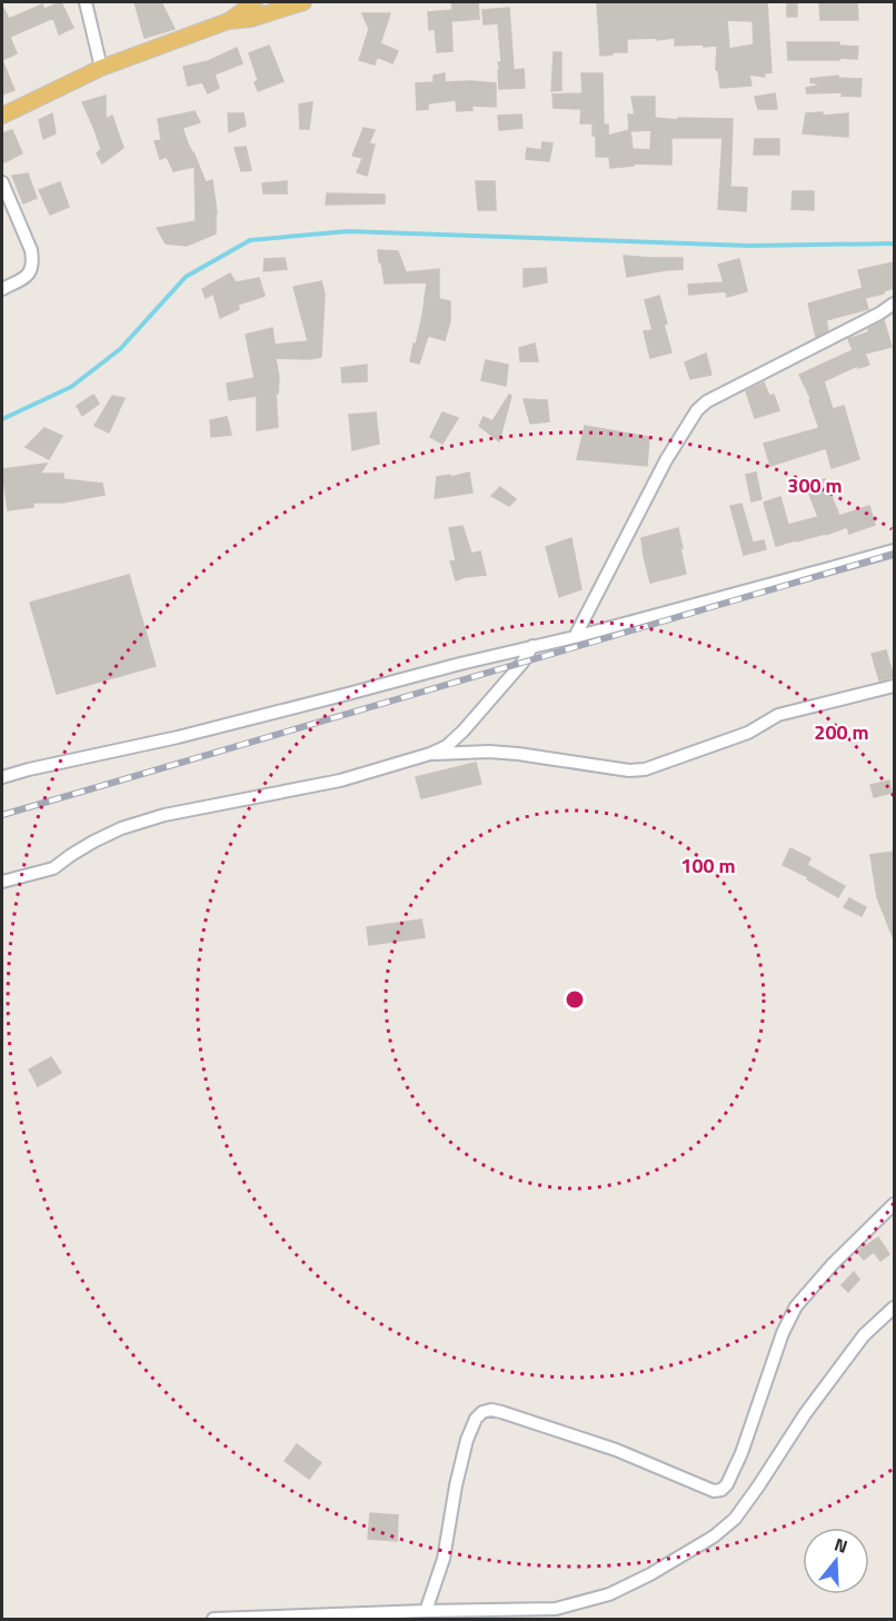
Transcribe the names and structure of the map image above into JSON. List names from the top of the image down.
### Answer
{
  "north": "top",
  "rings": ["300 m", "200 m", "100 m"]
}
